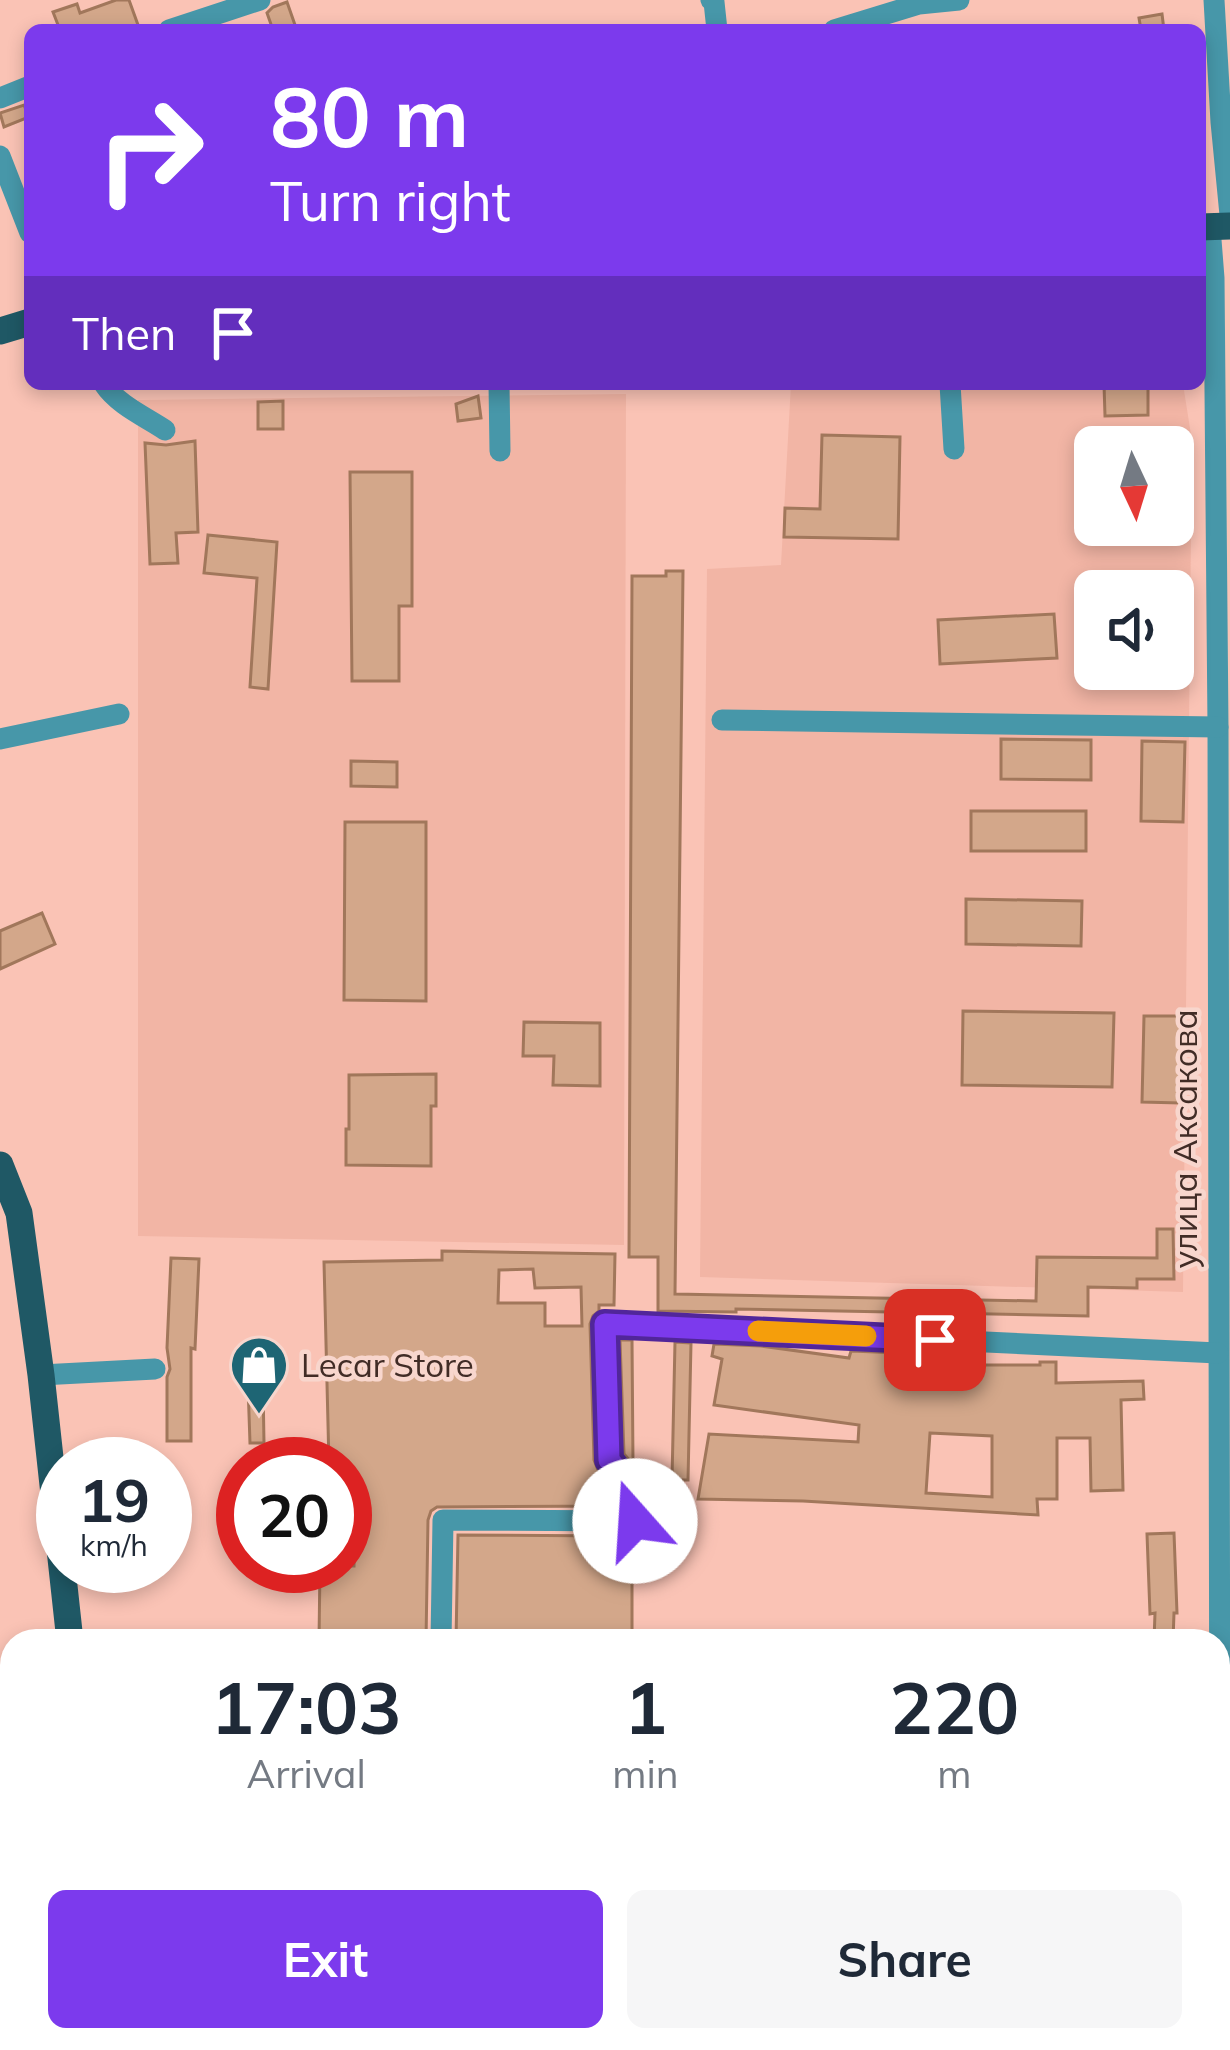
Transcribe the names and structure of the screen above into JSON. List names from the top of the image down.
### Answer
{
  "streets": {
    "street": ["улица Аксакова"]
  },
  "places": {
    "shop": ["Lecar Store"]
  },
  "north": "bottom",
  "page": {
    "turn": ["80 m", "Turn right"],
    "then": "Then",
    "speed": "19 km/h",
    "limit": "20",
    "eta": [
      "17:03",
      "Arrival",
      "1",
      "min",
      "220",
      "m"
    ],
    "buttons": ["Exit", "Share"]
  }
}
